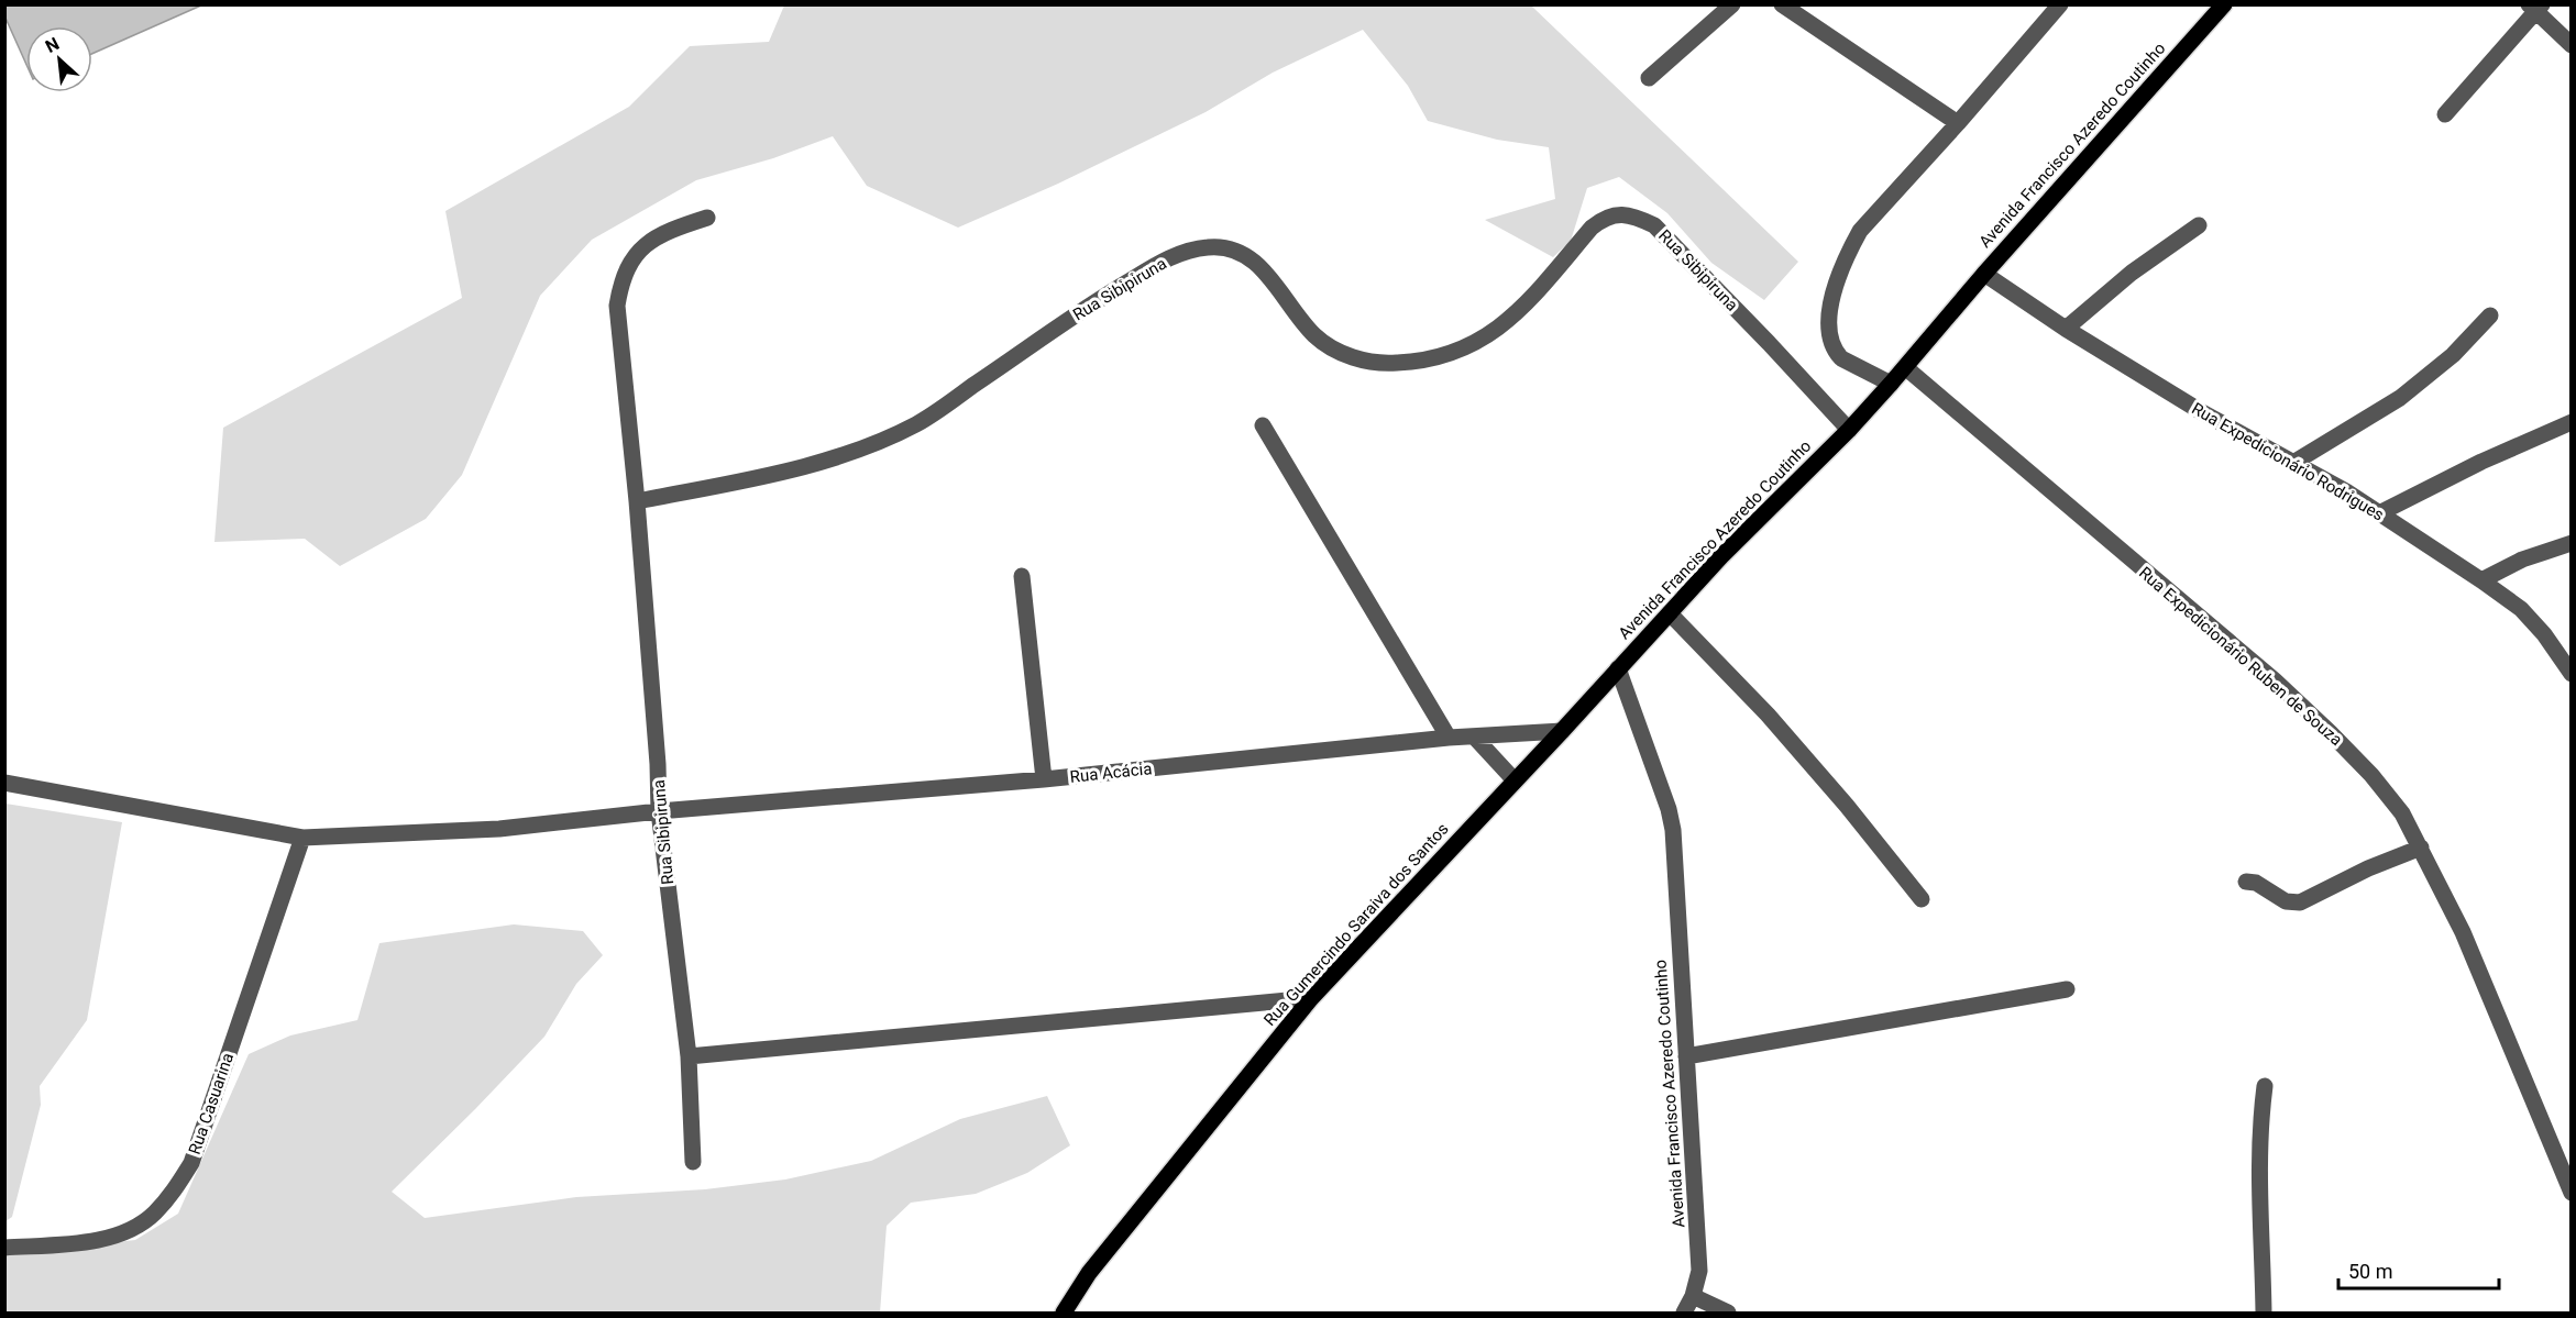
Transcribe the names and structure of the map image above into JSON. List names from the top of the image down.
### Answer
{
  "streets": {
    "main road": ["Avenida Francisco Azeredo Coutinho", "Rua Gumercindo Saraiva dos Santos"],
    "street": [
      "Rua Sibipiruna",
      "Rua Expedicionário Rodrigues",
      "Rua Expedicionário Ruben de Souza",
      "Rua Acácia",
      "Rua Casuarina"
    ]
  },
  "crossings": [
    ["Avenida Francisco Azeredo Coutinho", "Rua Sibipiruna"],
    ["Avenida Francisco Azeredo Coutinho", "Rua Expedicionário Rodrigues"],
    ["Avenida Francisco Azeredo Coutinho", "Rua Expedicionário Ruben de Souza"],
    ["Avenida Francisco Azeredo Coutinho", "Rua Gumercindo Saraiva dos Santos"],
    ["Rua Sibipiruna", "Rua Acácia"],
    ["Rua Acácia", "Rua Gumercindo Saraiva dos Santos"]
  ],
  "scale_bar": "50 m",
  "north": "top left"
}
